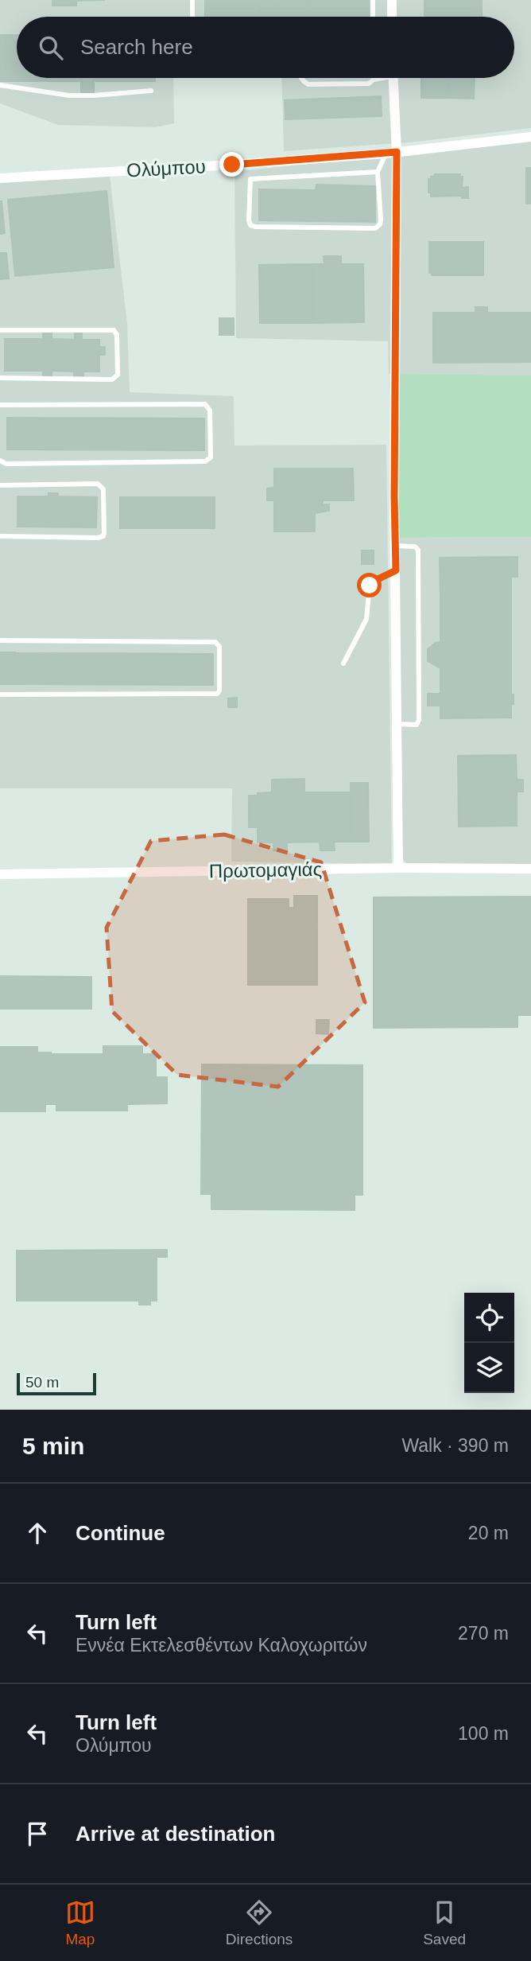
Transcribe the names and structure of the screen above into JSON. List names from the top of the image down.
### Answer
{
  "streets": {
    "street": ["Ολύμπου", "Πρωτομαγιάς"]
  },
  "scale_bar": "50 m",
  "page": {
    "search": "Search here",
    "scale": "50 m",
    "heading": ["5 min", "Walk · 390 m"],
    "list": [
      ["Continue", "20 m"],
      ["Turn left", "Εννέα Εκτελεσθέντων Καλοχωριτών", "270 m"],
      ["Turn left", "Ολύμπου", "100 m"],
      "Arrive at destination"
    ],
    "nav": ["Map", "Directions", "Saved"]
  }
}
